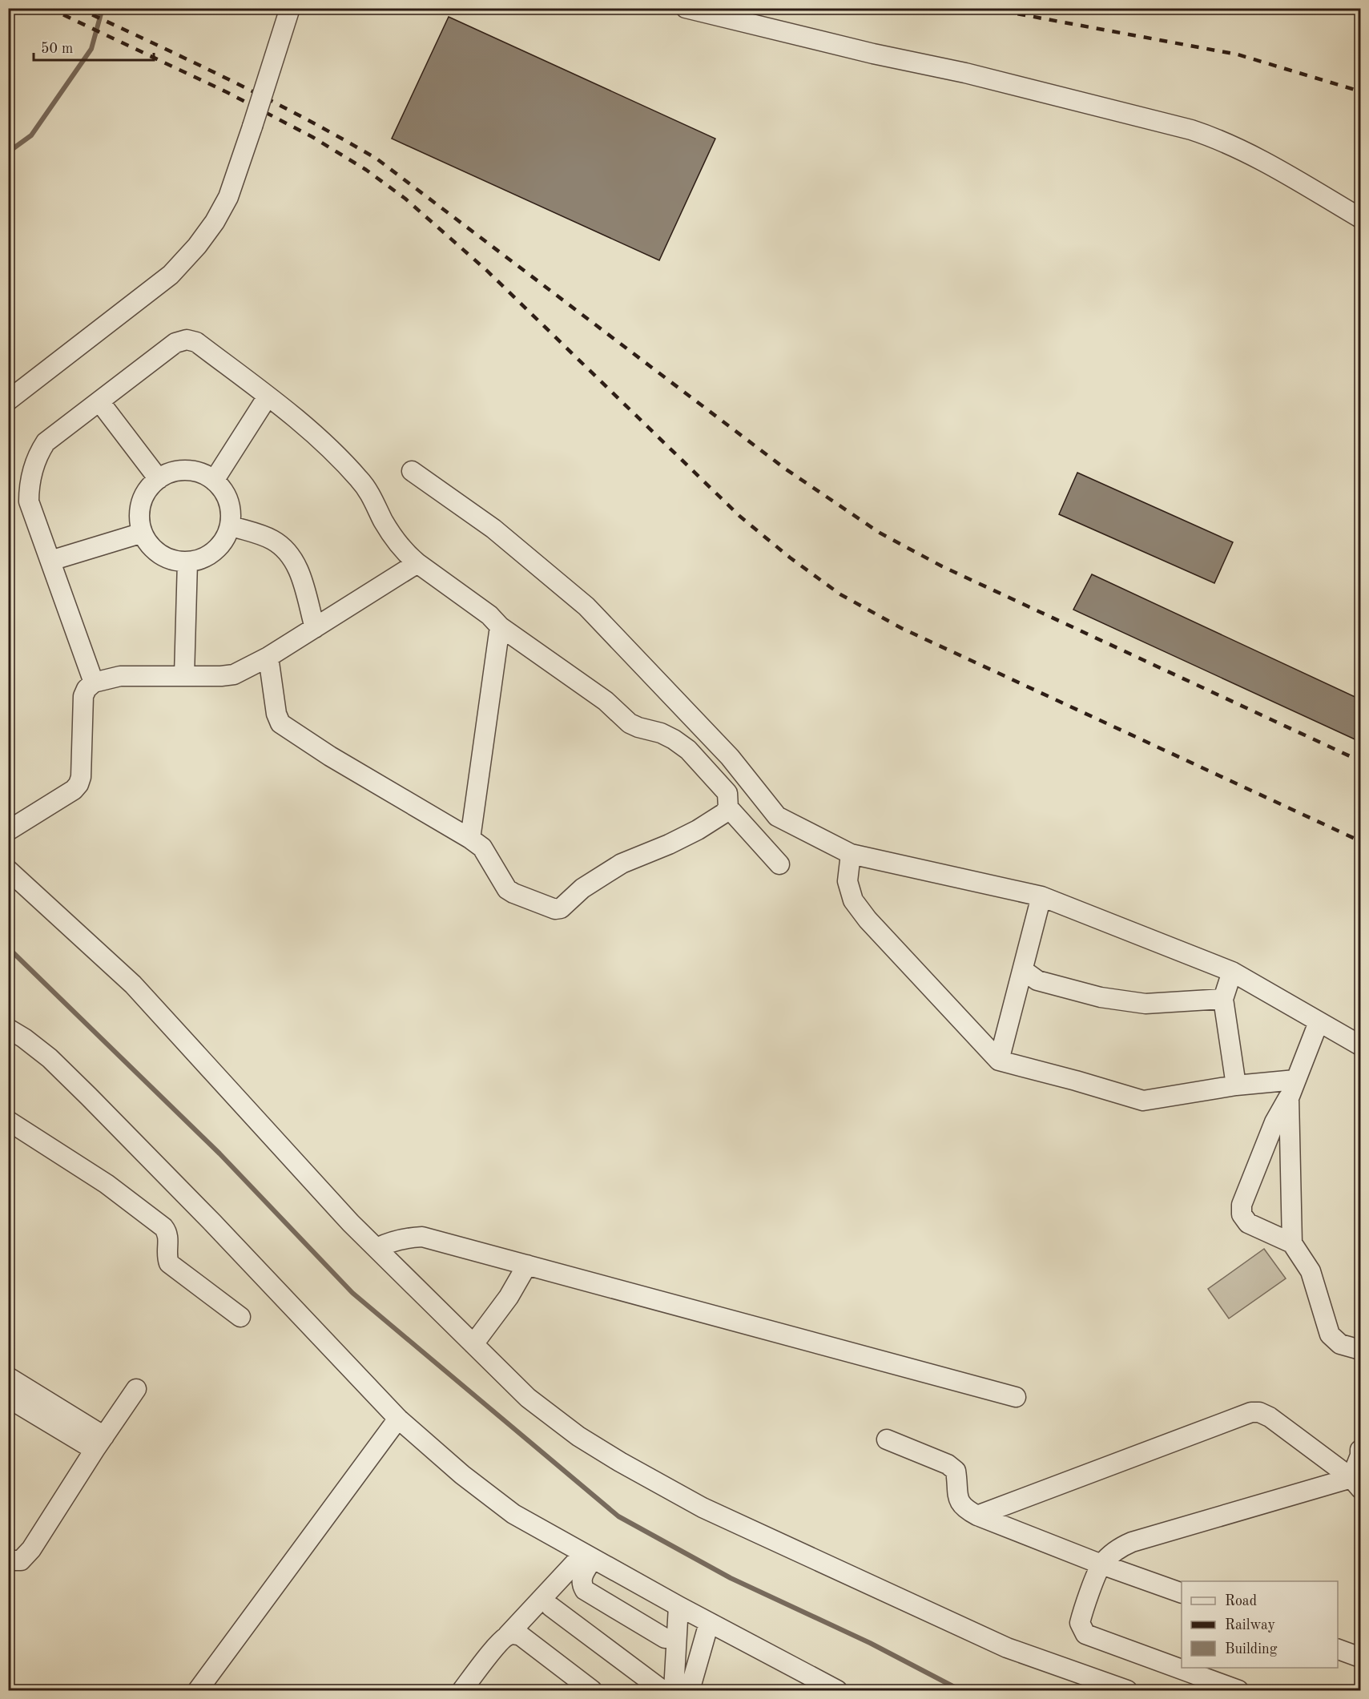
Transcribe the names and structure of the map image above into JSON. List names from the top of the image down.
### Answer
{
  "legend": ["Road", "Railway", "Building"],
  "scale_bar": "50 m"
}
